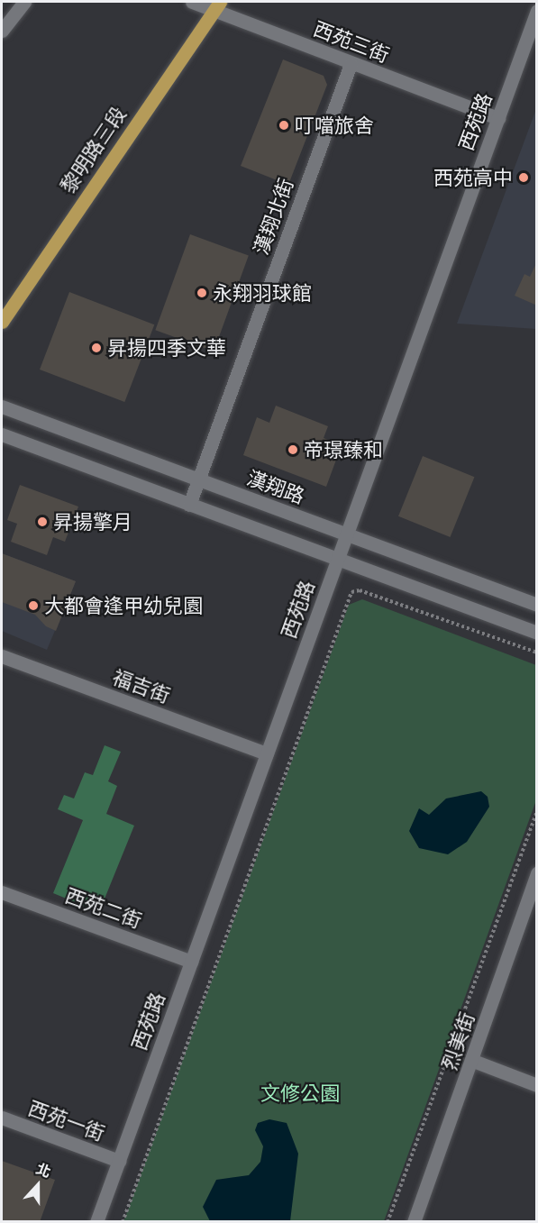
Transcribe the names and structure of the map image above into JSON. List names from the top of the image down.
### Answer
{
  "streets": {
    "main road": ["黎明路三段"],
    "street": [
      "西苑三街",
      "西苑路",
      "漢翔北街",
      "漢翔路",
      "福吉街",
      "西苑二街",
      "烈美街",
      "西苑一街"
    ]
  },
  "crossings": [
    ["西苑三街", "西苑路"],
    ["西苑三街", "黎明路三段"],
    ["西苑三街", "漢翔北街"],
    ["西苑路", "漢翔路"],
    ["西苑路", "福吉街"],
    ["西苑路", "西苑二街"],
    ["西苑路", "西苑一街"],
    ["漢翔北街", "漢翔路"]
  ],
  "parks": ["文修公園"],
  "places": [
    "叮噹旅舍",
    "西苑高中",
    "永翔羽球館",
    "昇揚四季文華",
    "帝璟臻和",
    "昇揚擎月",
    "大都會逢甲幼兒園"
  ],
  "north": "top"
}
